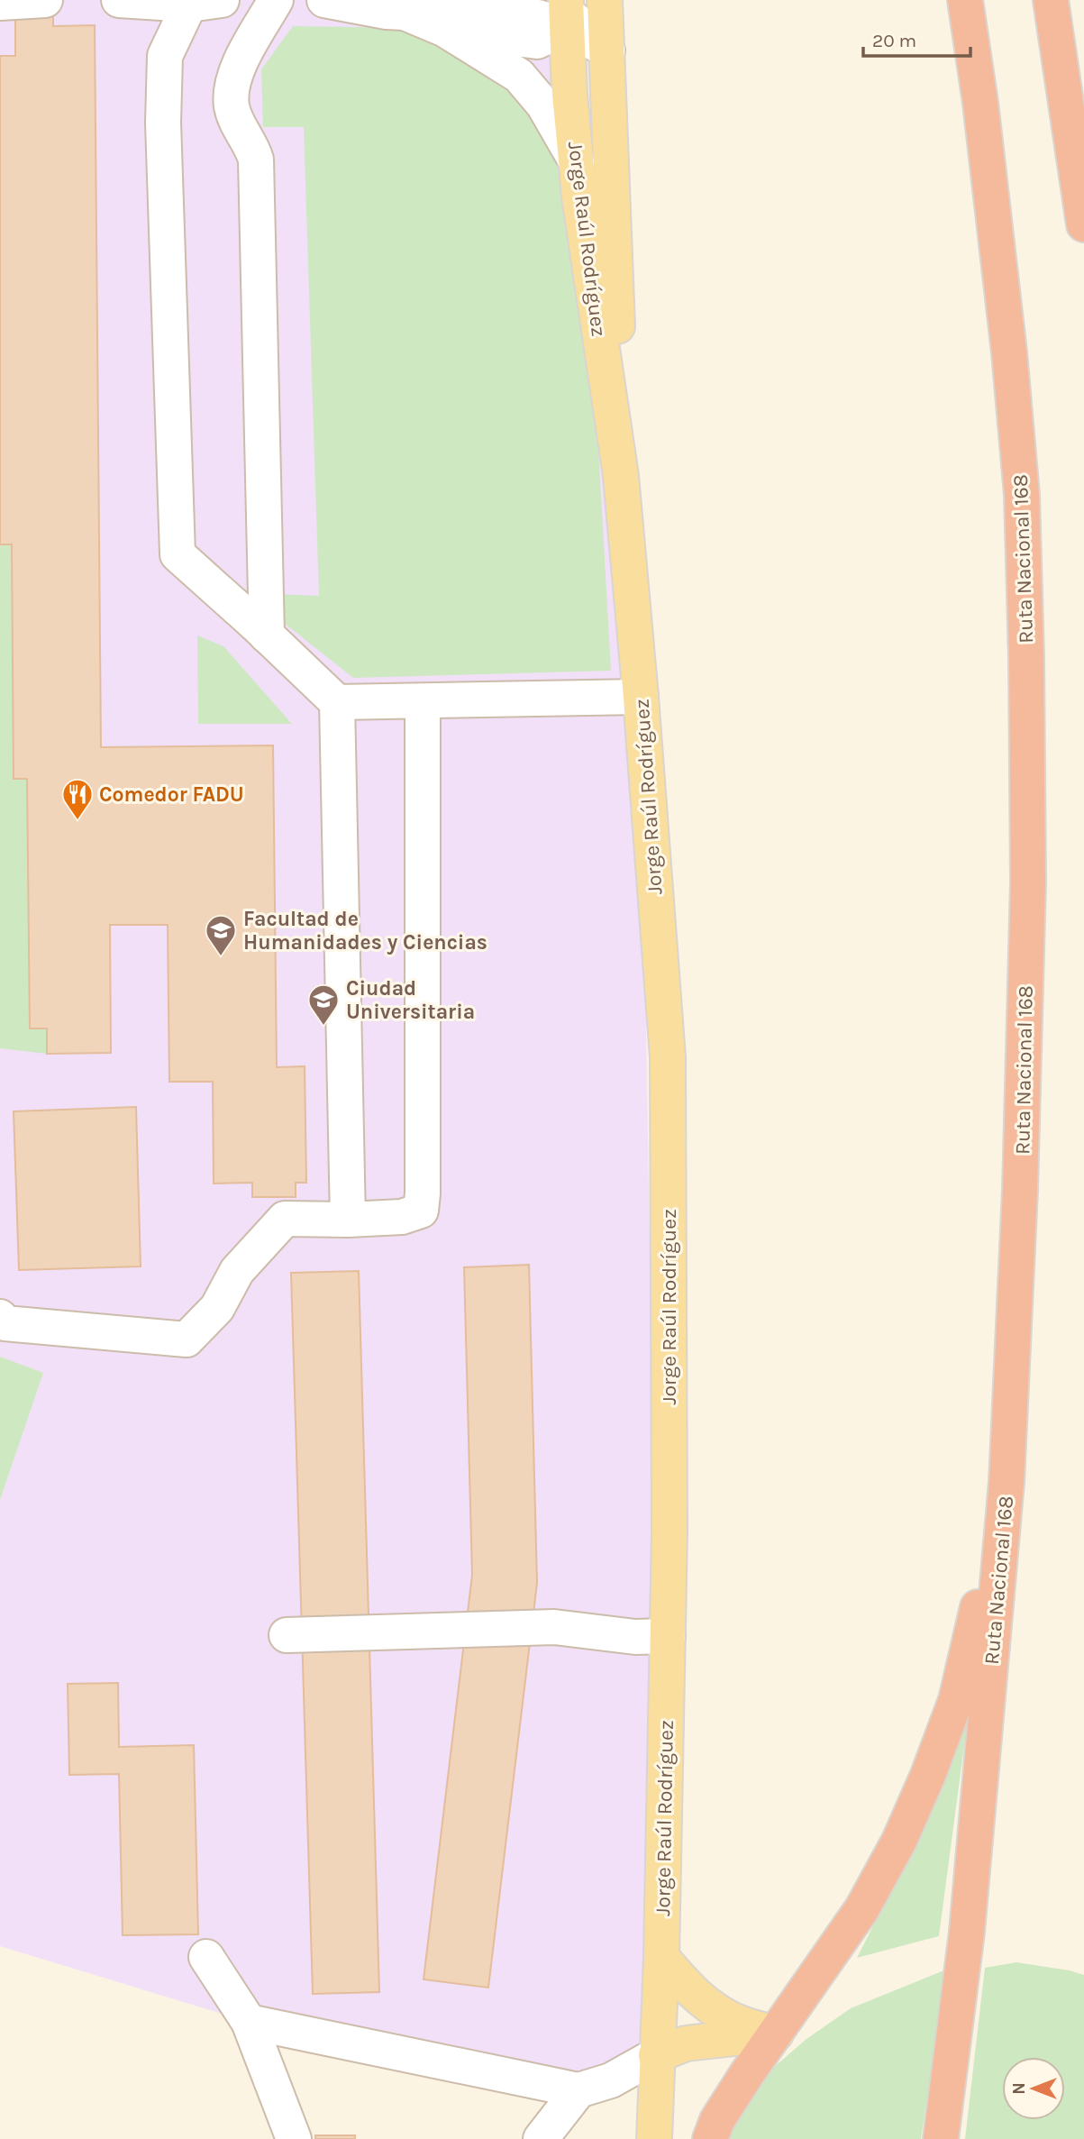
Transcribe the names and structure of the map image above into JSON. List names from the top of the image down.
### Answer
{
  "streets": {
    "highway": ["Ruta Nacional 168"],
    "main road": ["Jorge Raúl Rodríguez"]
  },
  "places": {
    "restaurant": ["Comedor FADU"],
    "school or university": ["Facultad de Humanidades y Ciencias", "Ciudad Universitaria"]
  },
  "scale_bar": "20 m",
  "north": "left"
}
